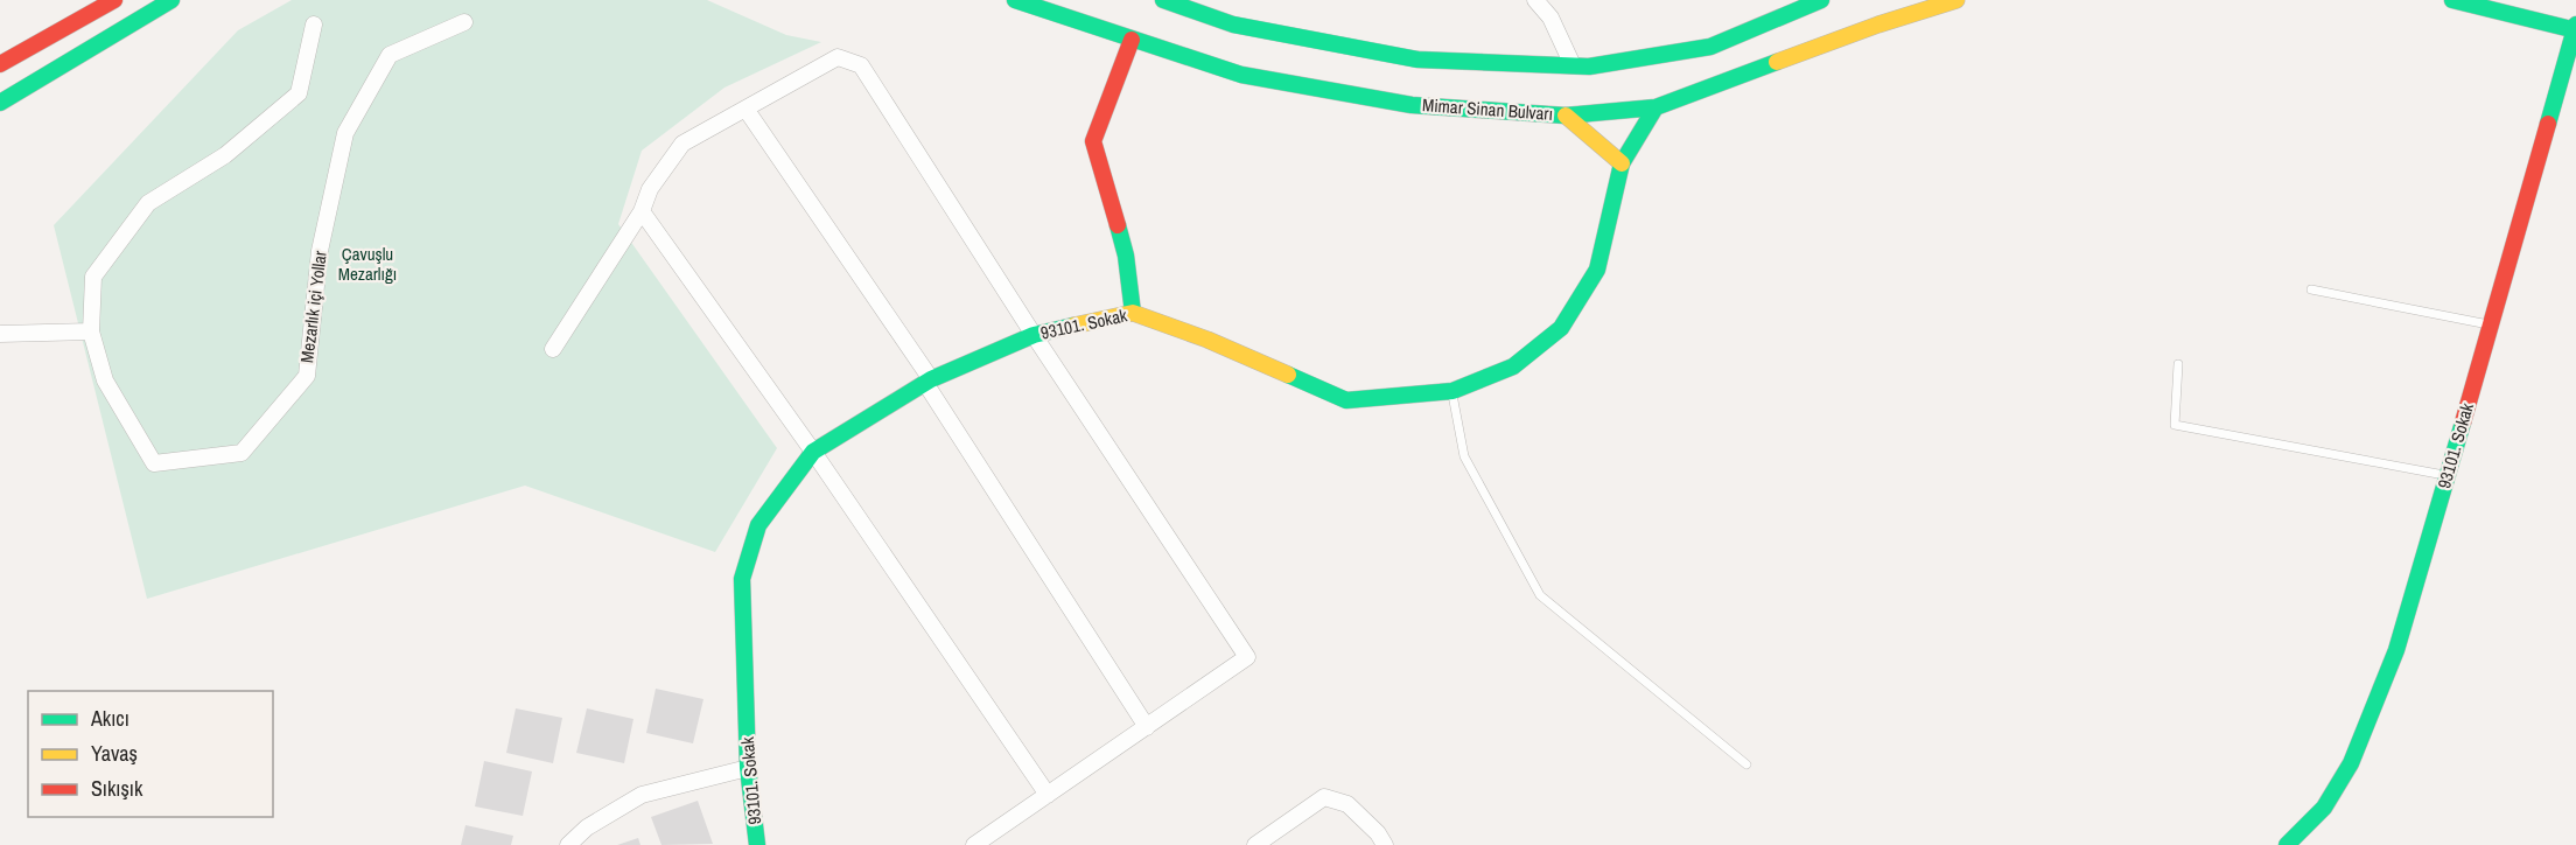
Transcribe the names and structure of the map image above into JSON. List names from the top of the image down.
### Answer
{
  "streets": {
    "street": ["Mimar Sinan Bulvarı", "Mezarlık içi Yollar", "93101. Sokak"]
  },
  "crossings": [
    ["Mimar Sinan Bulvarı", "93101. Sokak"]
  ],
  "parks": ["Çavuşlu Mezarlığı"],
  "legend": ["Akıcı", "Yavaş", "Sıkışık"]
}
